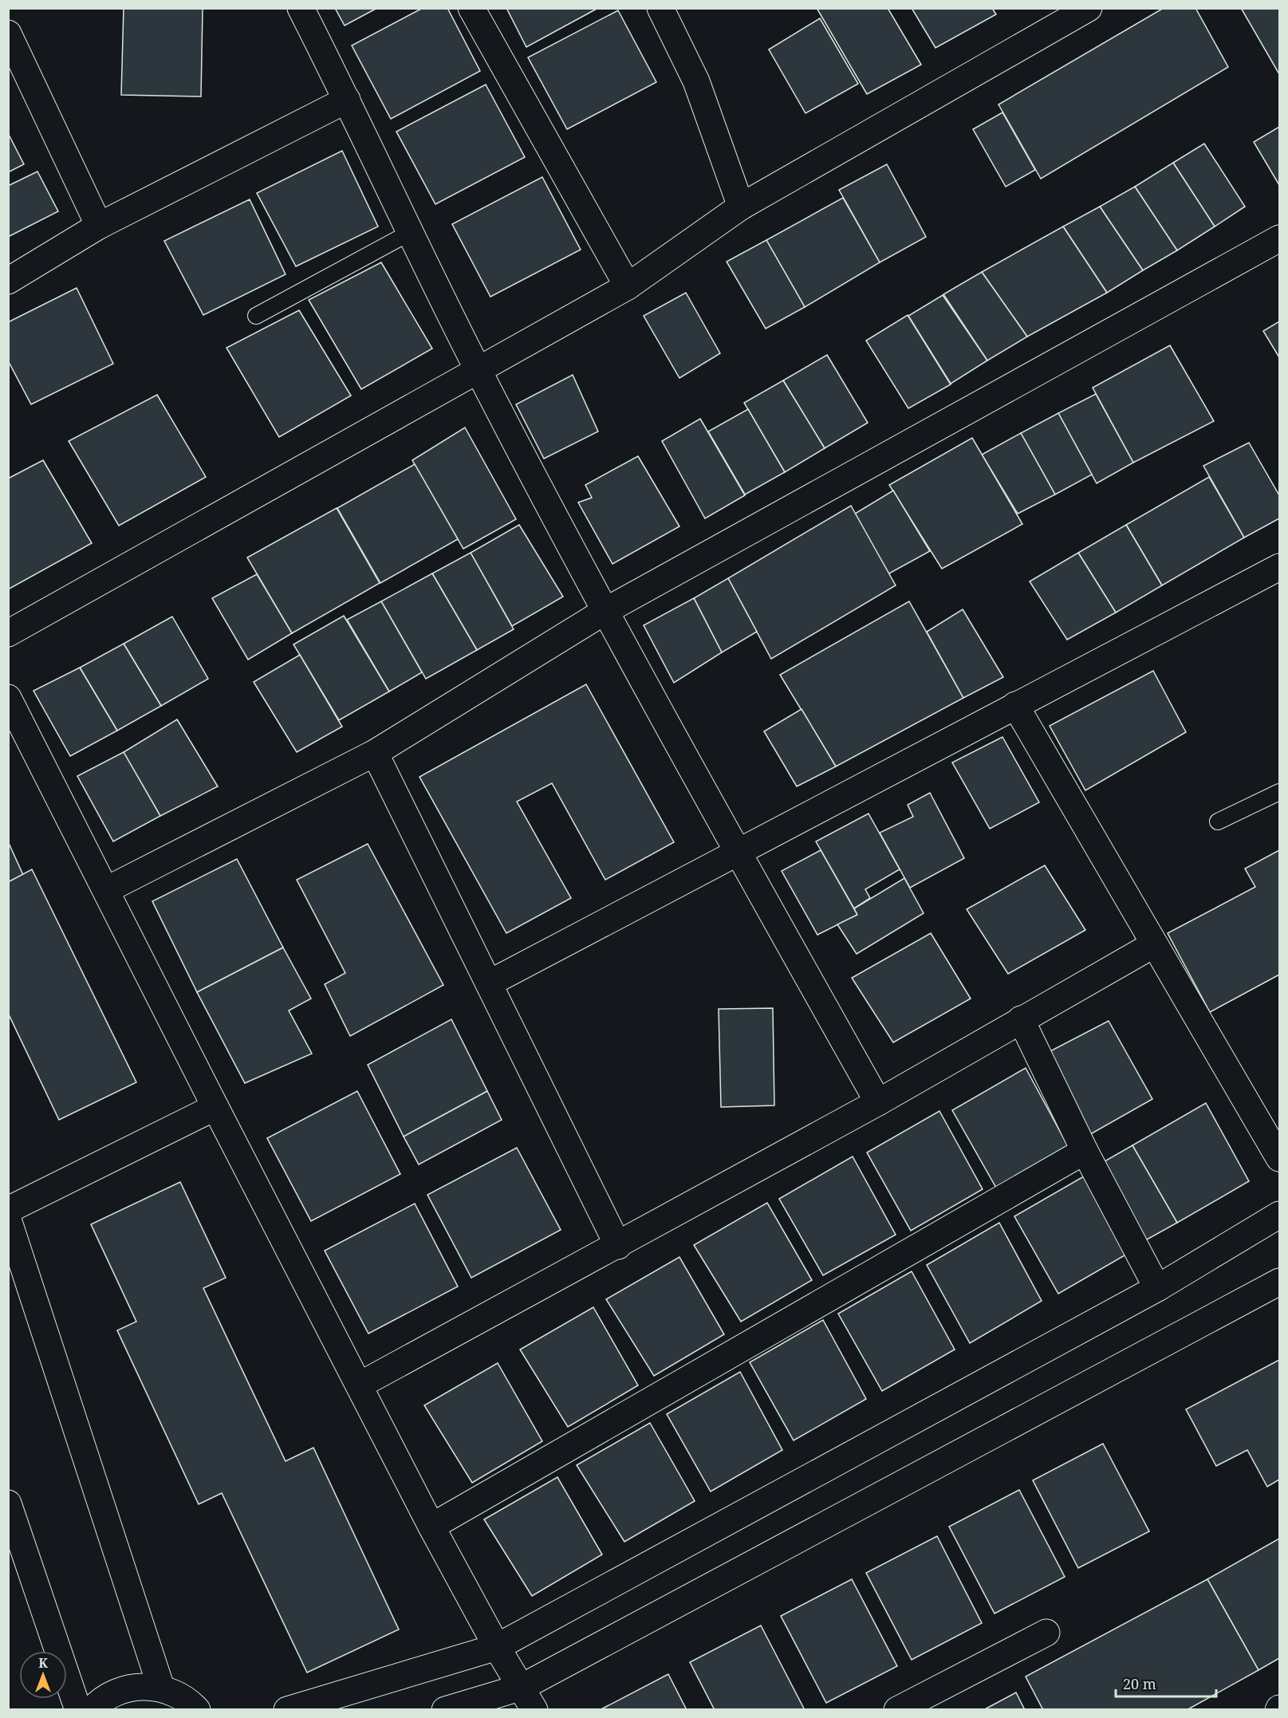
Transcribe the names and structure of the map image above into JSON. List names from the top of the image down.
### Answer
{
  "scale_bar": "20 m",
  "north": "top"
}
